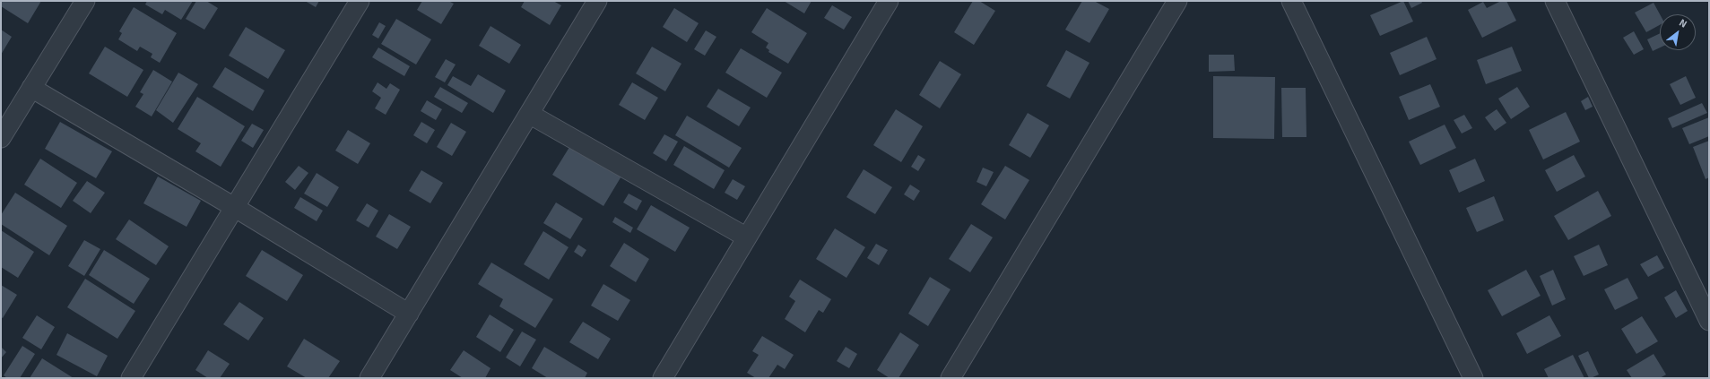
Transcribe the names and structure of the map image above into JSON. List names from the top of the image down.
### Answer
{
  "north": "top right"
}
